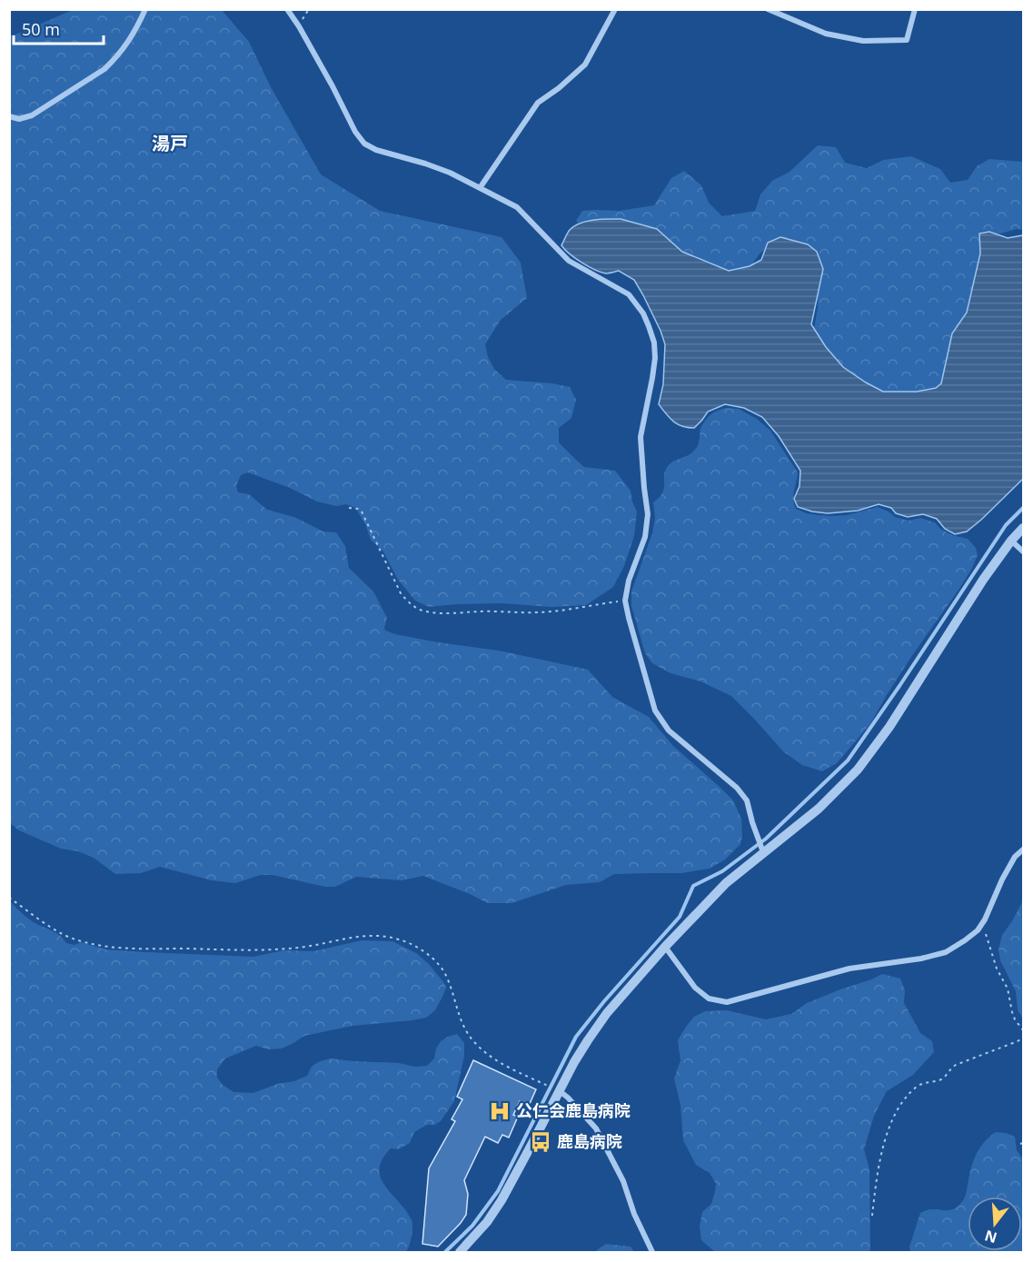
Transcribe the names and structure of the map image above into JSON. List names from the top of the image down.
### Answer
{
  "districts": ["湯戸"],
  "places": {
    "hospital": ["公仁会鹿島病院"],
    "bus stop": ["鹿島病院"]
  },
  "scale_bar": "50 m",
  "north": "bottom"
}
